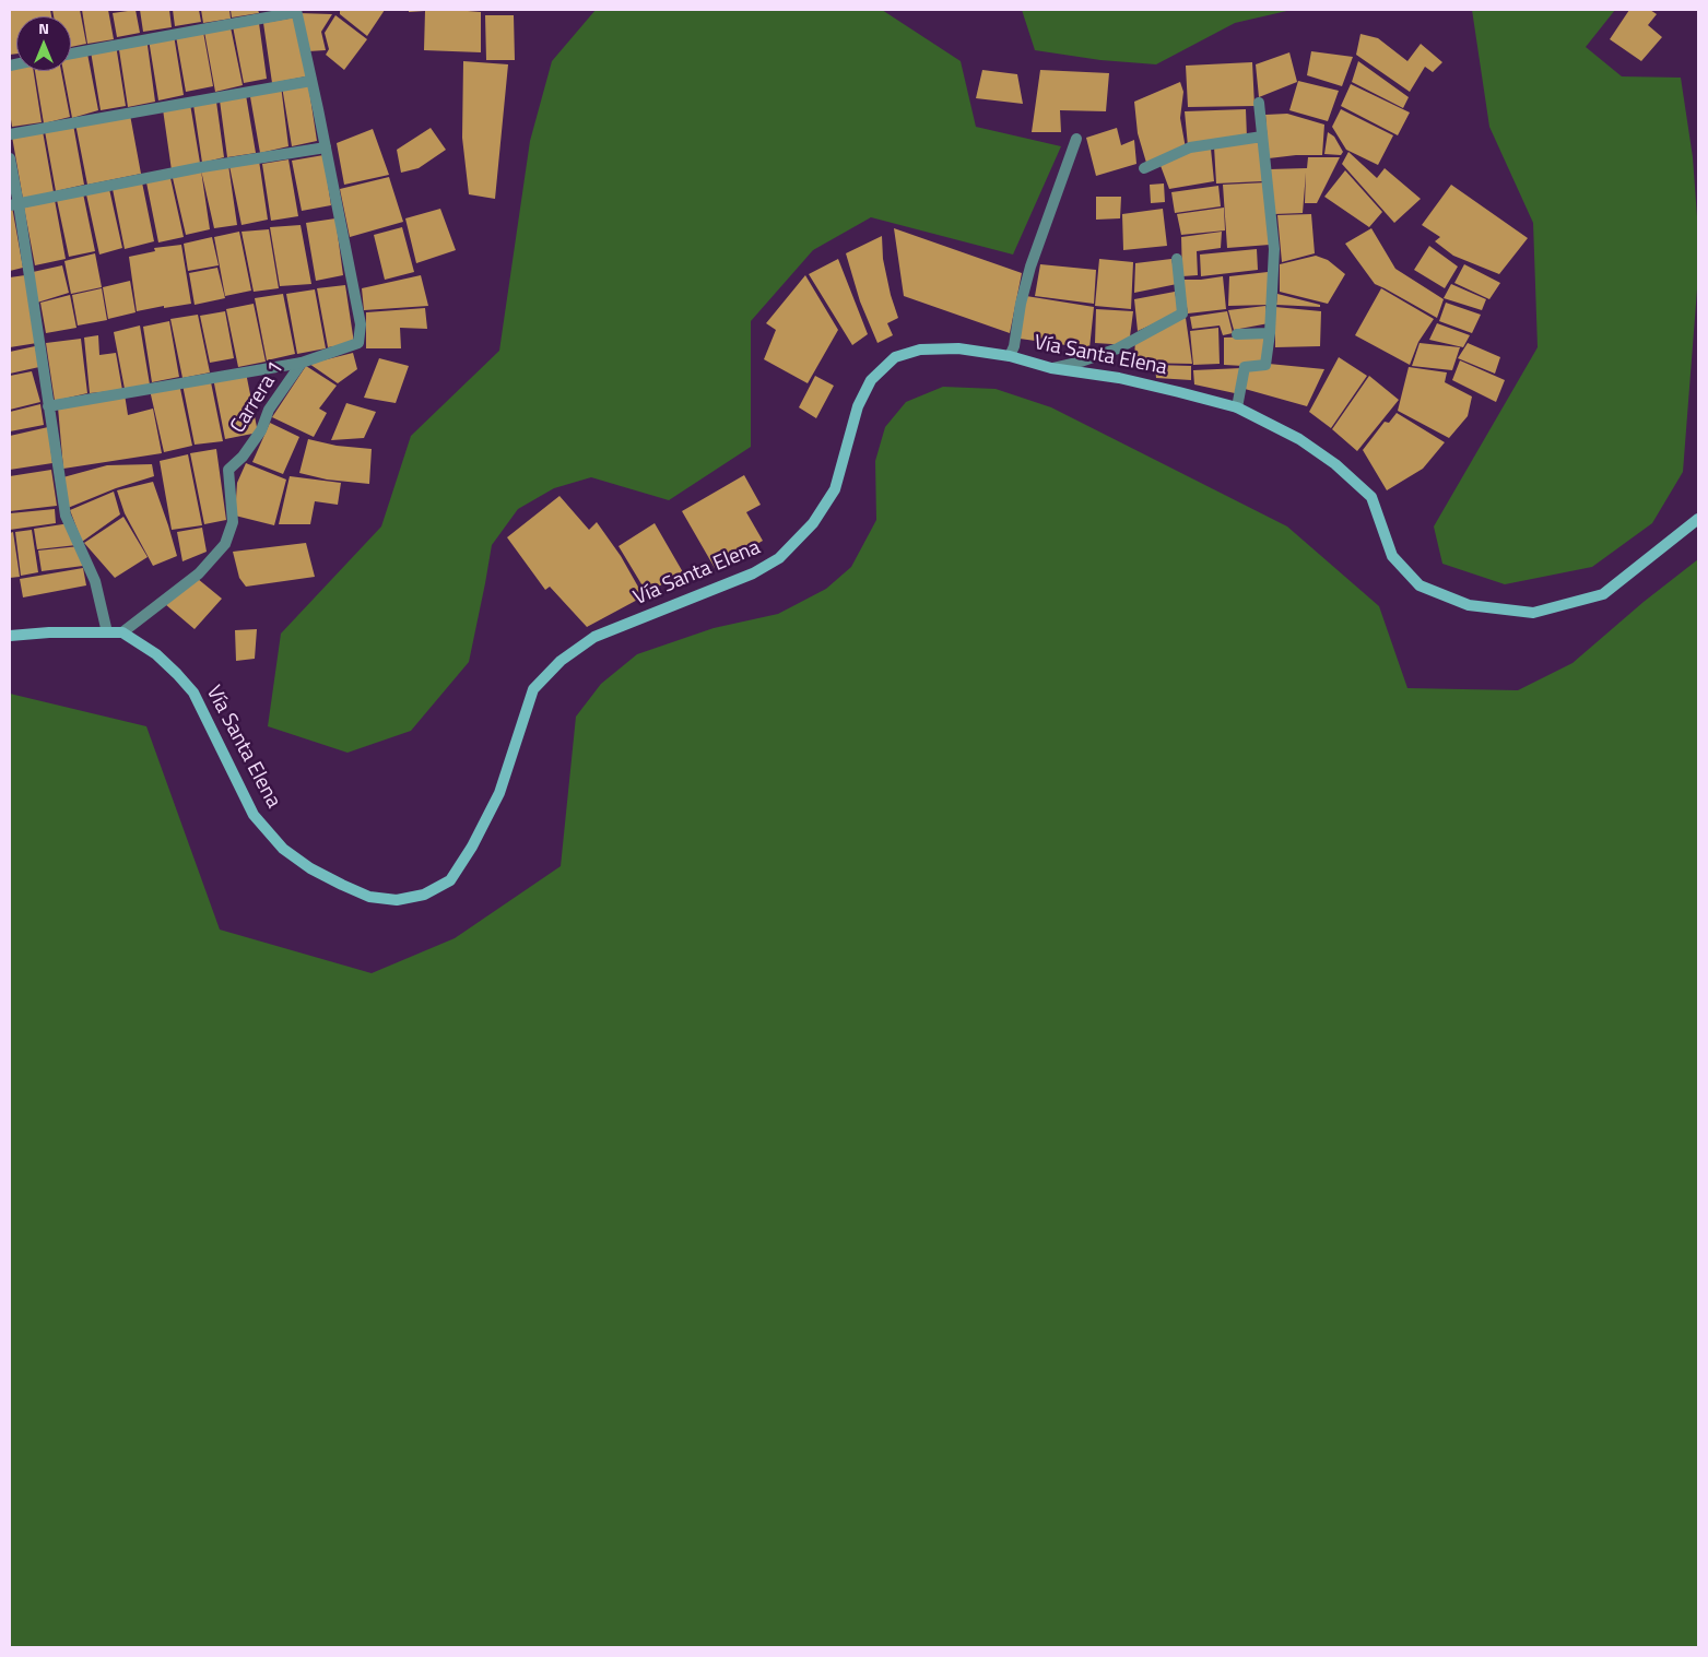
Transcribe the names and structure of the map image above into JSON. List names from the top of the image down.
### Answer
{
  "streets": {
    "main road": ["Vía Santa Elena"],
    "street": ["Carrera 1"]
  },
  "crossings": [
    ["Vía Santa Elena", "Carrera 1"]
  ],
  "north": "top"
}
